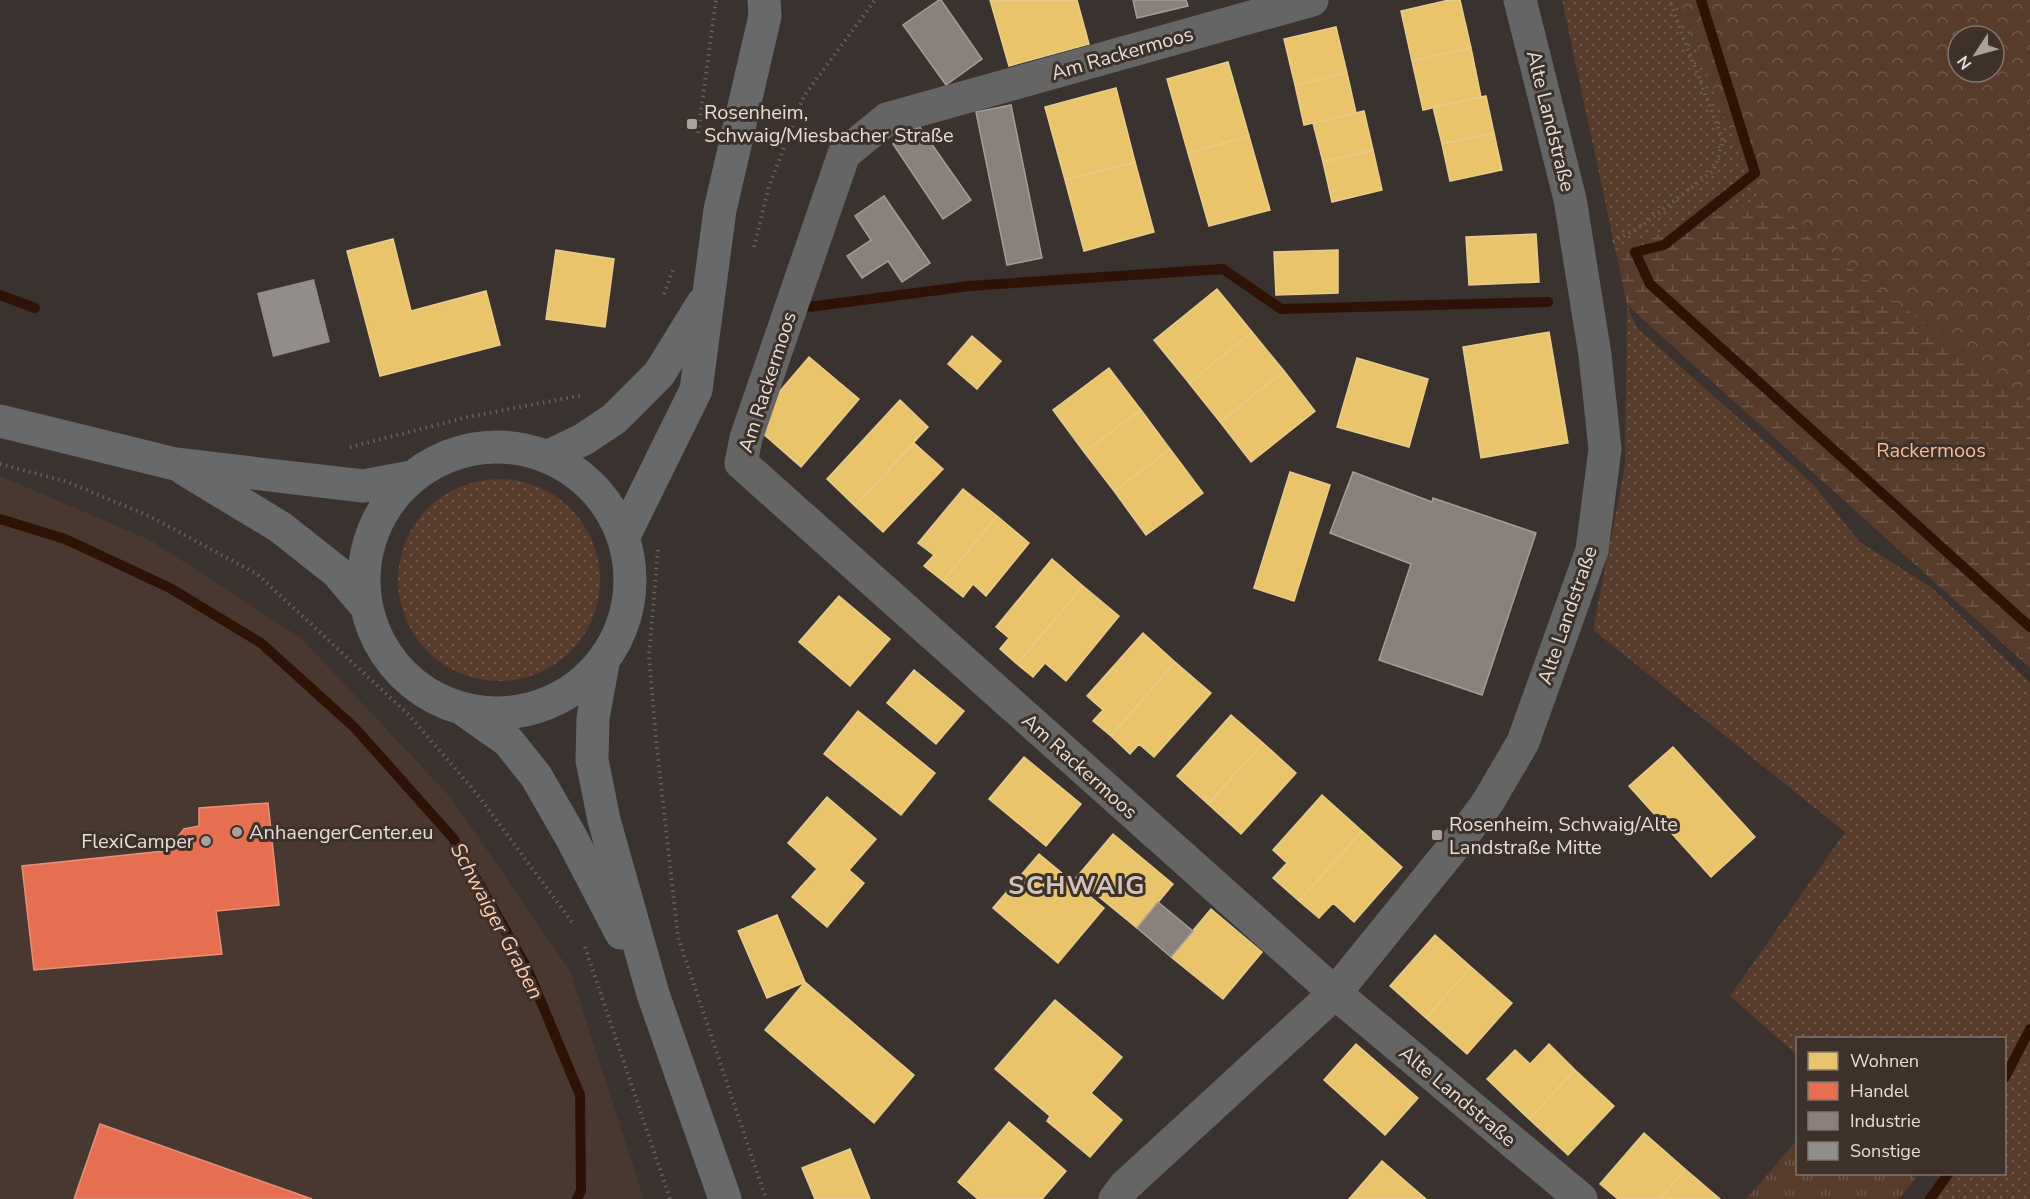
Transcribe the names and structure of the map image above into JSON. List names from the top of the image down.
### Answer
{
  "streets": {
    "street": ["Am Rackermoos", "Alte Landstraße"]
  },
  "crossings": [
    ["Am Rackermoos", "Alte Landstraße"]
  ],
  "districts": ["SCHWAIG"],
  "water": ["Schwaiger Graben"],
  "parks": ["Rackermoos"],
  "places": {
    "transit": ["Rosenheim, Schwaig/Miesbacher Straße", "Rosenheim, Schwaig/Alte Landstraße Mitte"],
    "other": ["AnhaengerCenter.eu", "FlexiCamper"]
  },
  "legend": [
    "Wohnen",
    "Handel",
    "Industrie",
    "Sonstige"
  ],
  "north": "bottom left"
}
